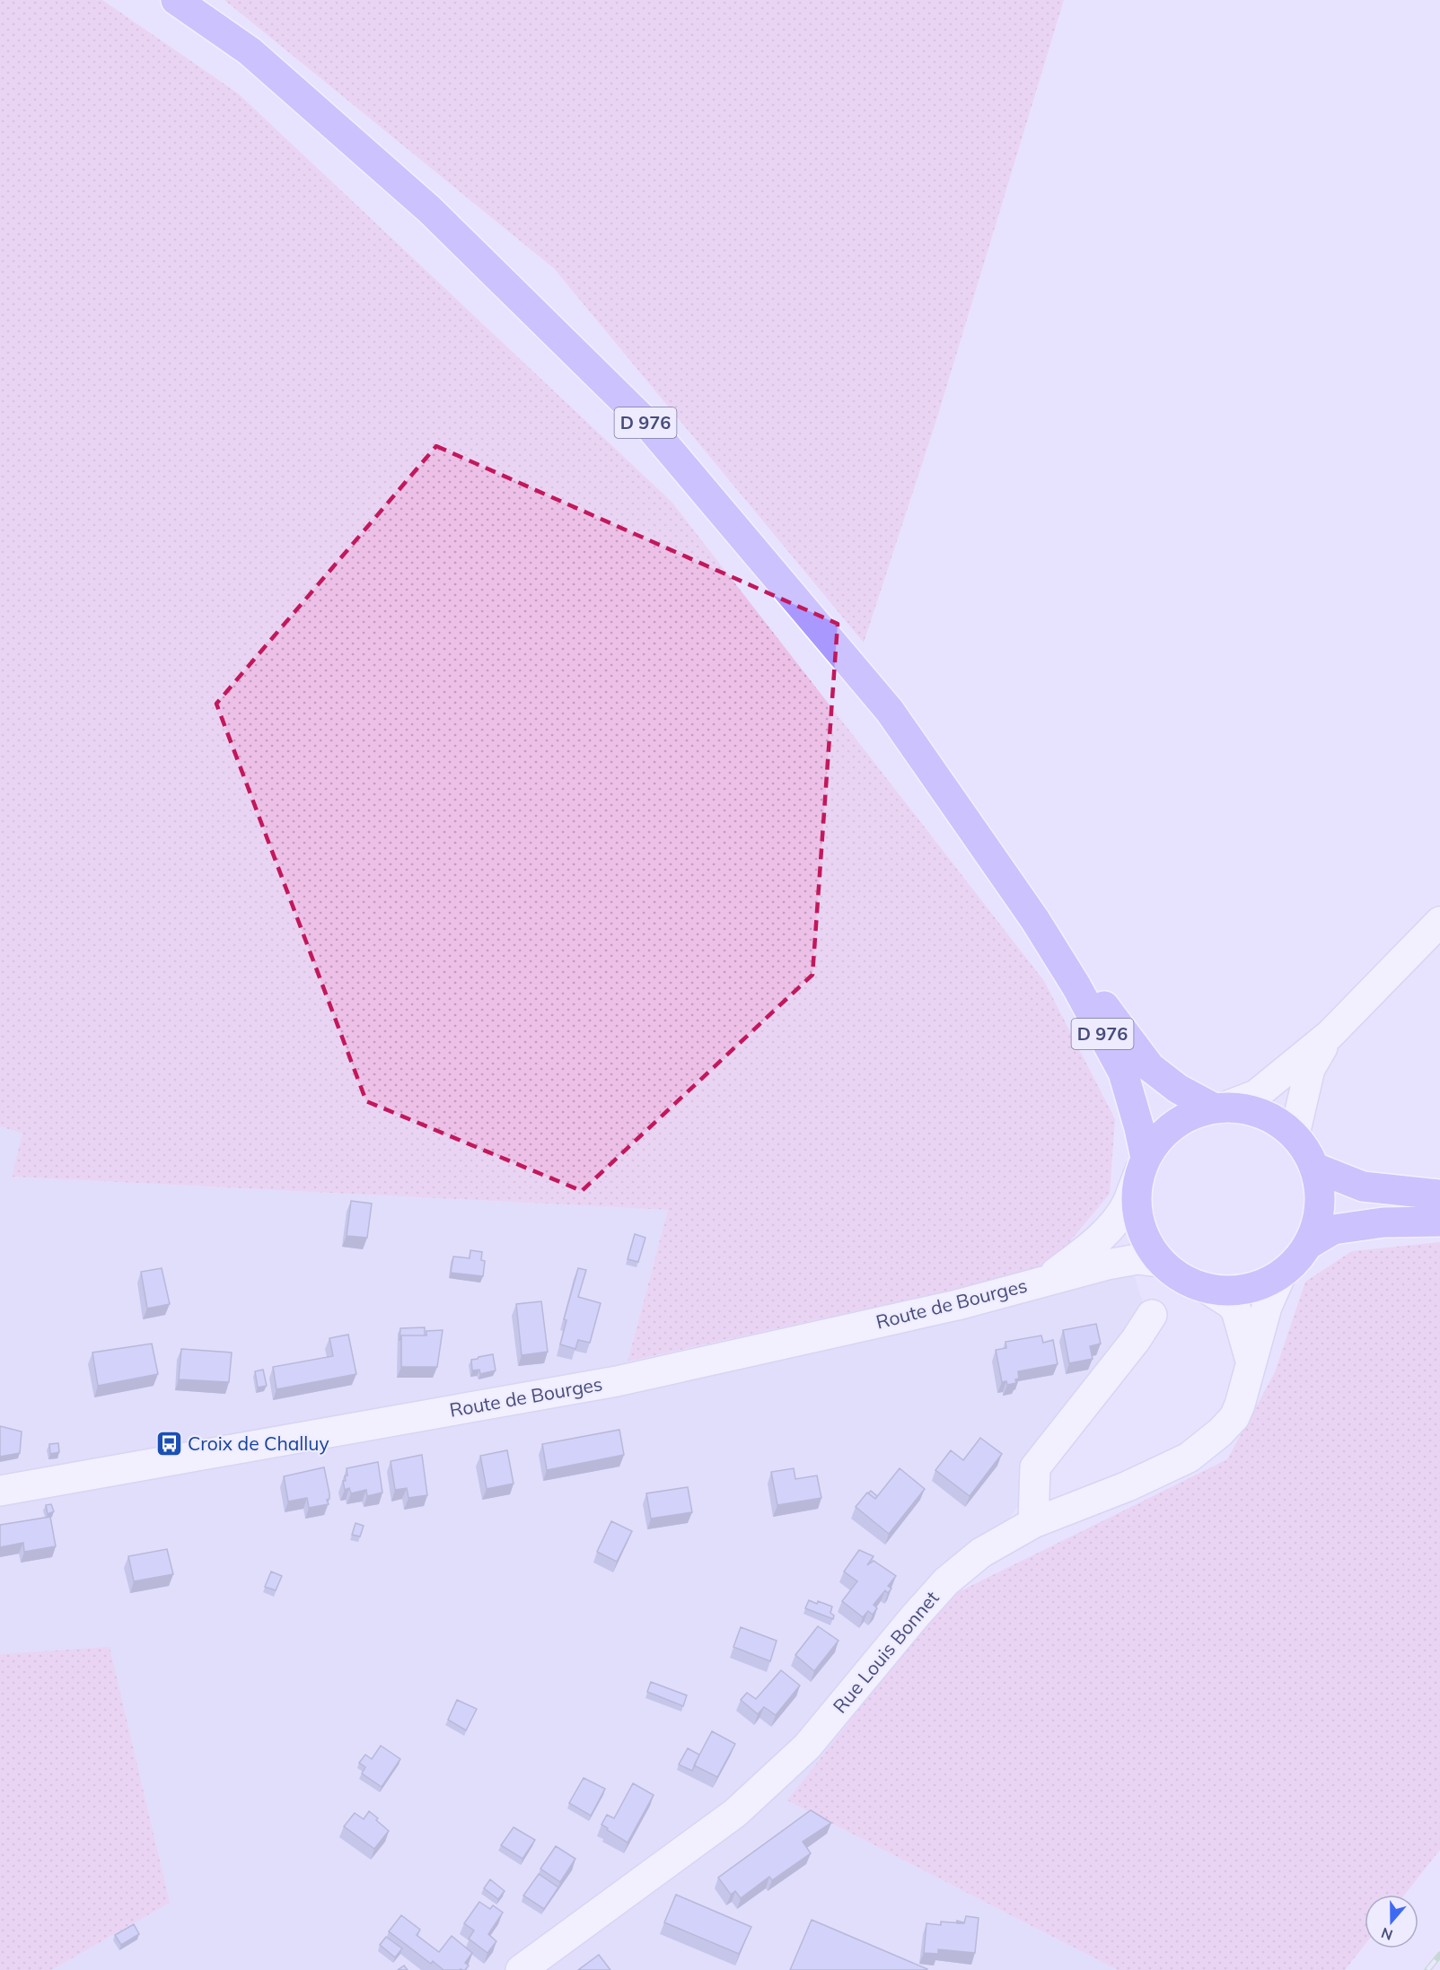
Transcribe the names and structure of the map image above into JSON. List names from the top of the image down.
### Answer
{
  "streets": {
    "main road": ["D 976"],
    "street": ["Route de Bourges", "Rue Louis Bonnet"]
  },
  "crossings": [
    ["D 976", "Route de Bourges"],
    ["D 976", "Rue Louis Bonnet"],
    ["Route de Bourges", "Rue Louis Bonnet"]
  ],
  "places": {
    "bus stop": ["Croix de Challuy"]
  },
  "north": "bottom"
}
